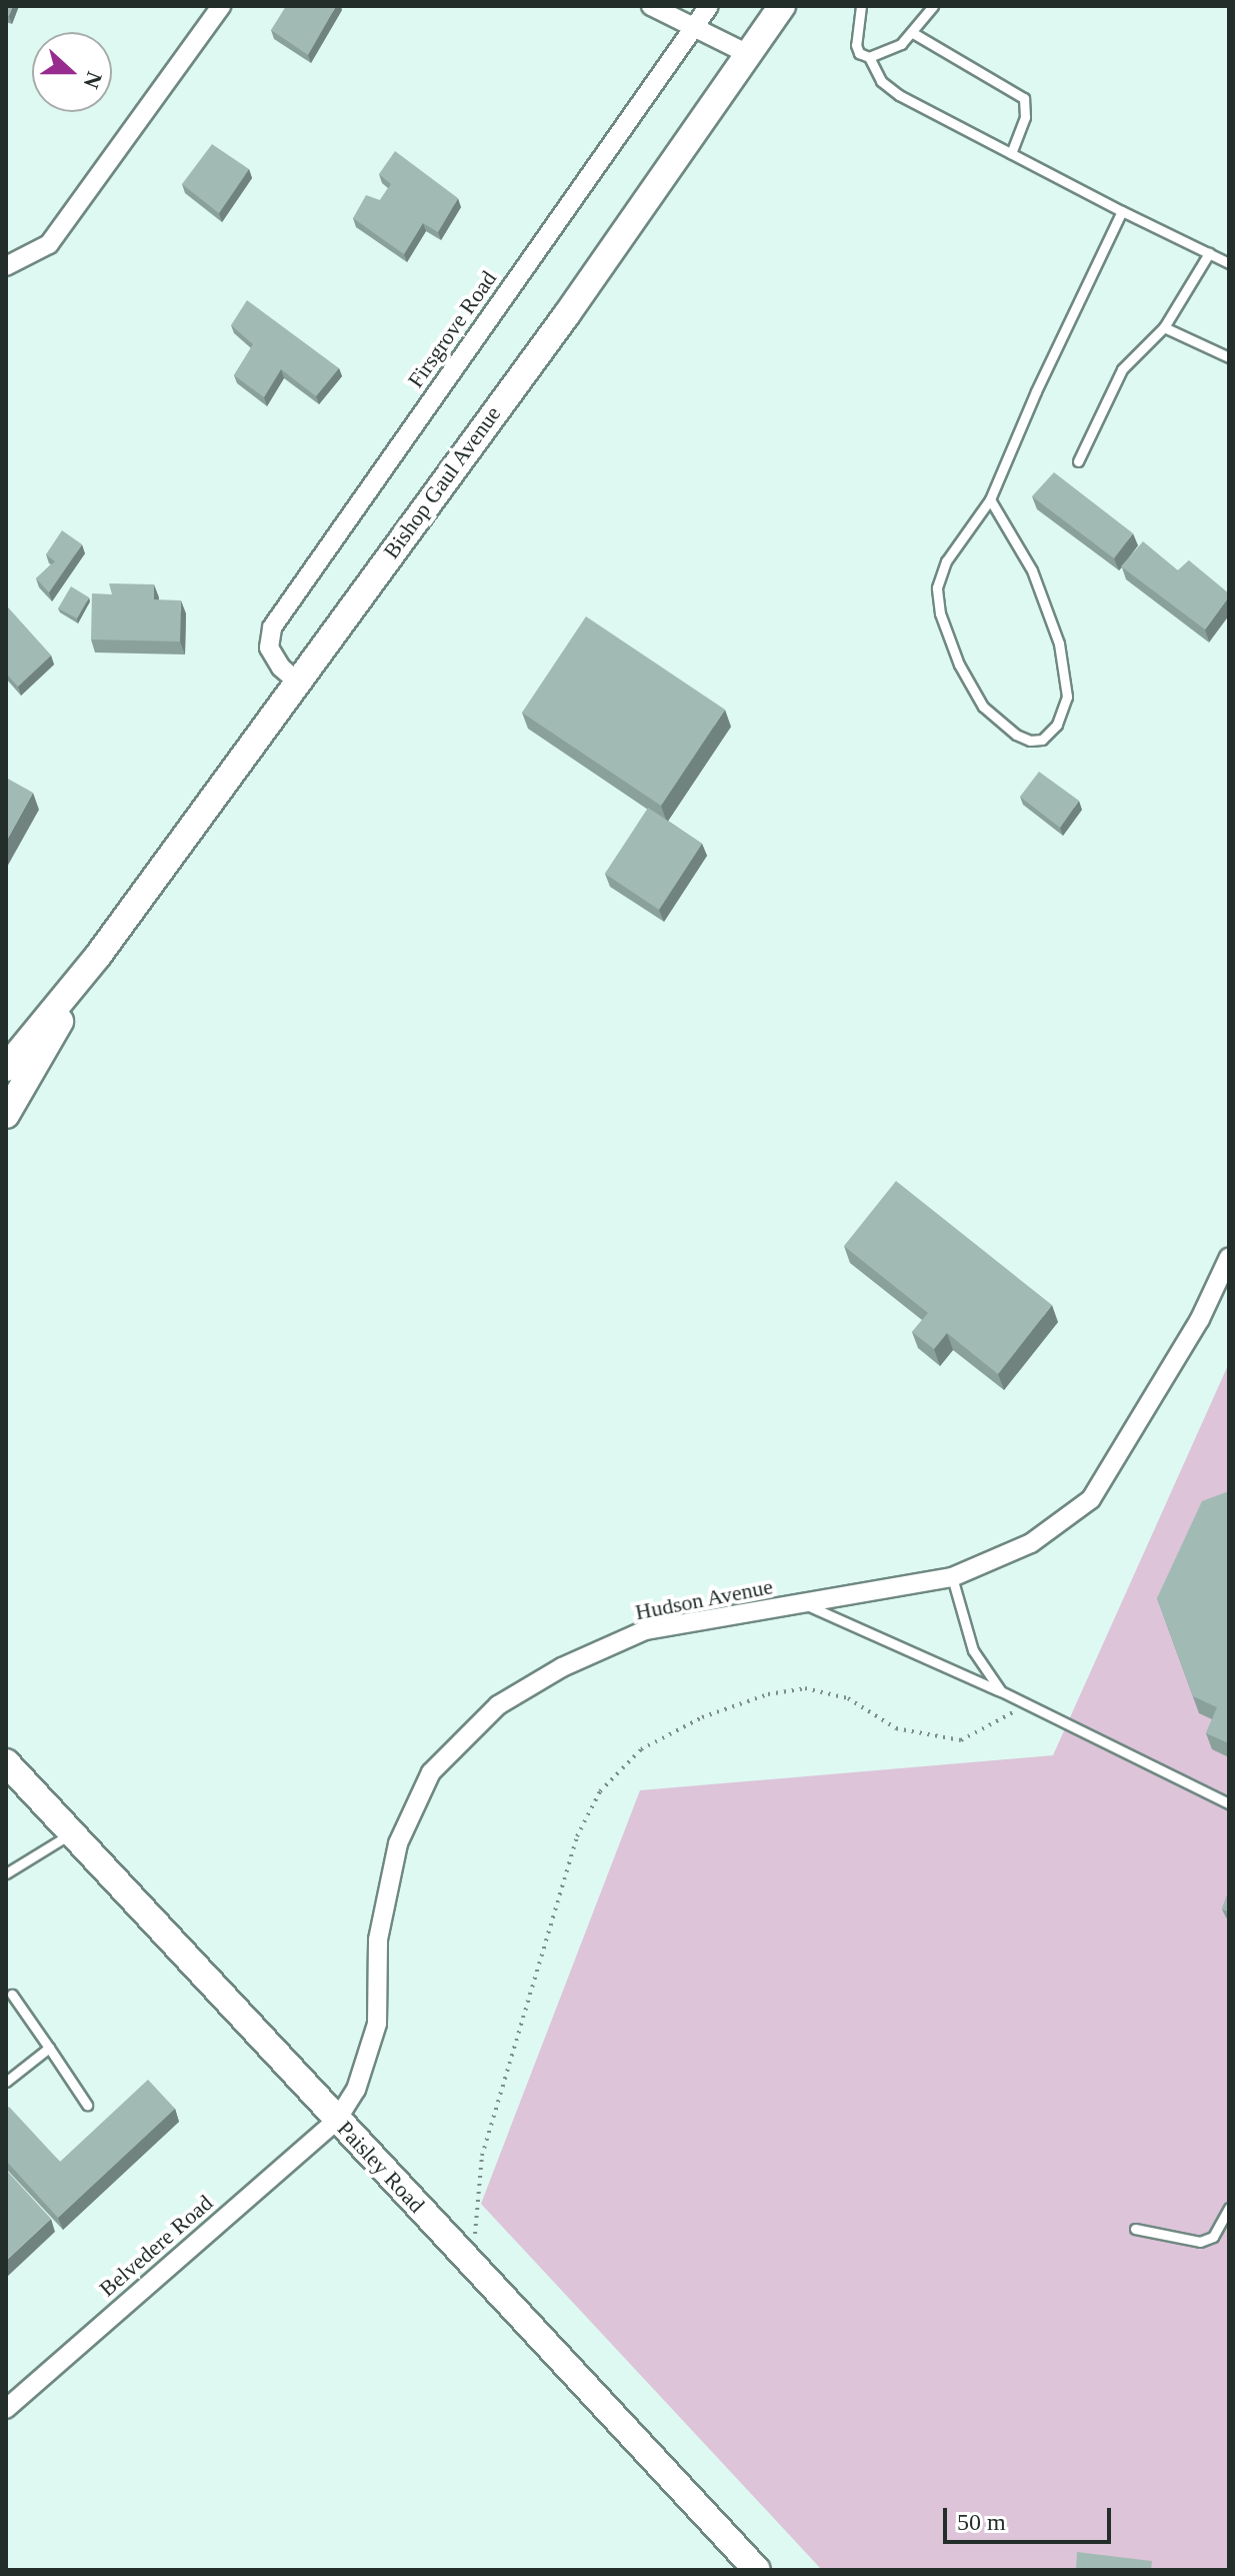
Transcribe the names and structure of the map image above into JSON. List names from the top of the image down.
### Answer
{
  "streets": {
    "main road": ["Bishop Gaul Avenue", "Paisley Road"],
    "street": ["Firsgrove Road", "Hudson Avenue", "Belvedere Road"]
  },
  "crossings": [
    ["Firsgrove Road", "Bishop Gaul Avenue"],
    ["Hudson Avenue", "Paisley Road"],
    ["Hudson Avenue", "Belvedere Road"],
    ["Paisley Road", "Belvedere Road"]
  ],
  "scale_bar": "50 m",
  "north": "right"
}
